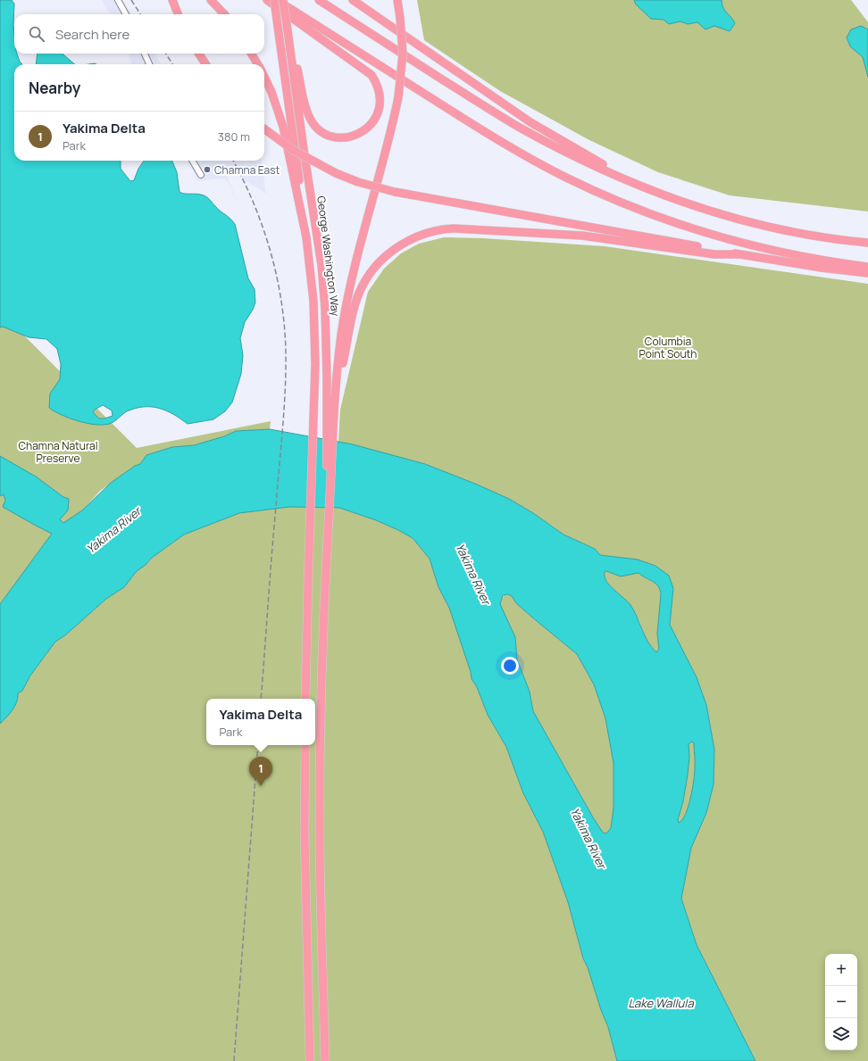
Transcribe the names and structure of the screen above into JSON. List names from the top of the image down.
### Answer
{
  "streets": {
    "highway": ["George Washington Way"]
  },
  "water": ["Yakima River", "Lake Wallula"],
  "parks": ["Columbia Point South", "Chamna Natural Preserve"],
  "places": ["Chamna East"],
  "page": {
    "search": "Search here",
    "heading": "Nearby",
    "list": [
      {
        "mark": "1",
        "name": "Yakima Delta",
        "note": "Park",
        "value": "380 m"
      }
    ],
    "popup": ["Yakima Delta", "Park"],
    "pins": "1",
    "map_buttons": ["+", "−"]
  }
}
